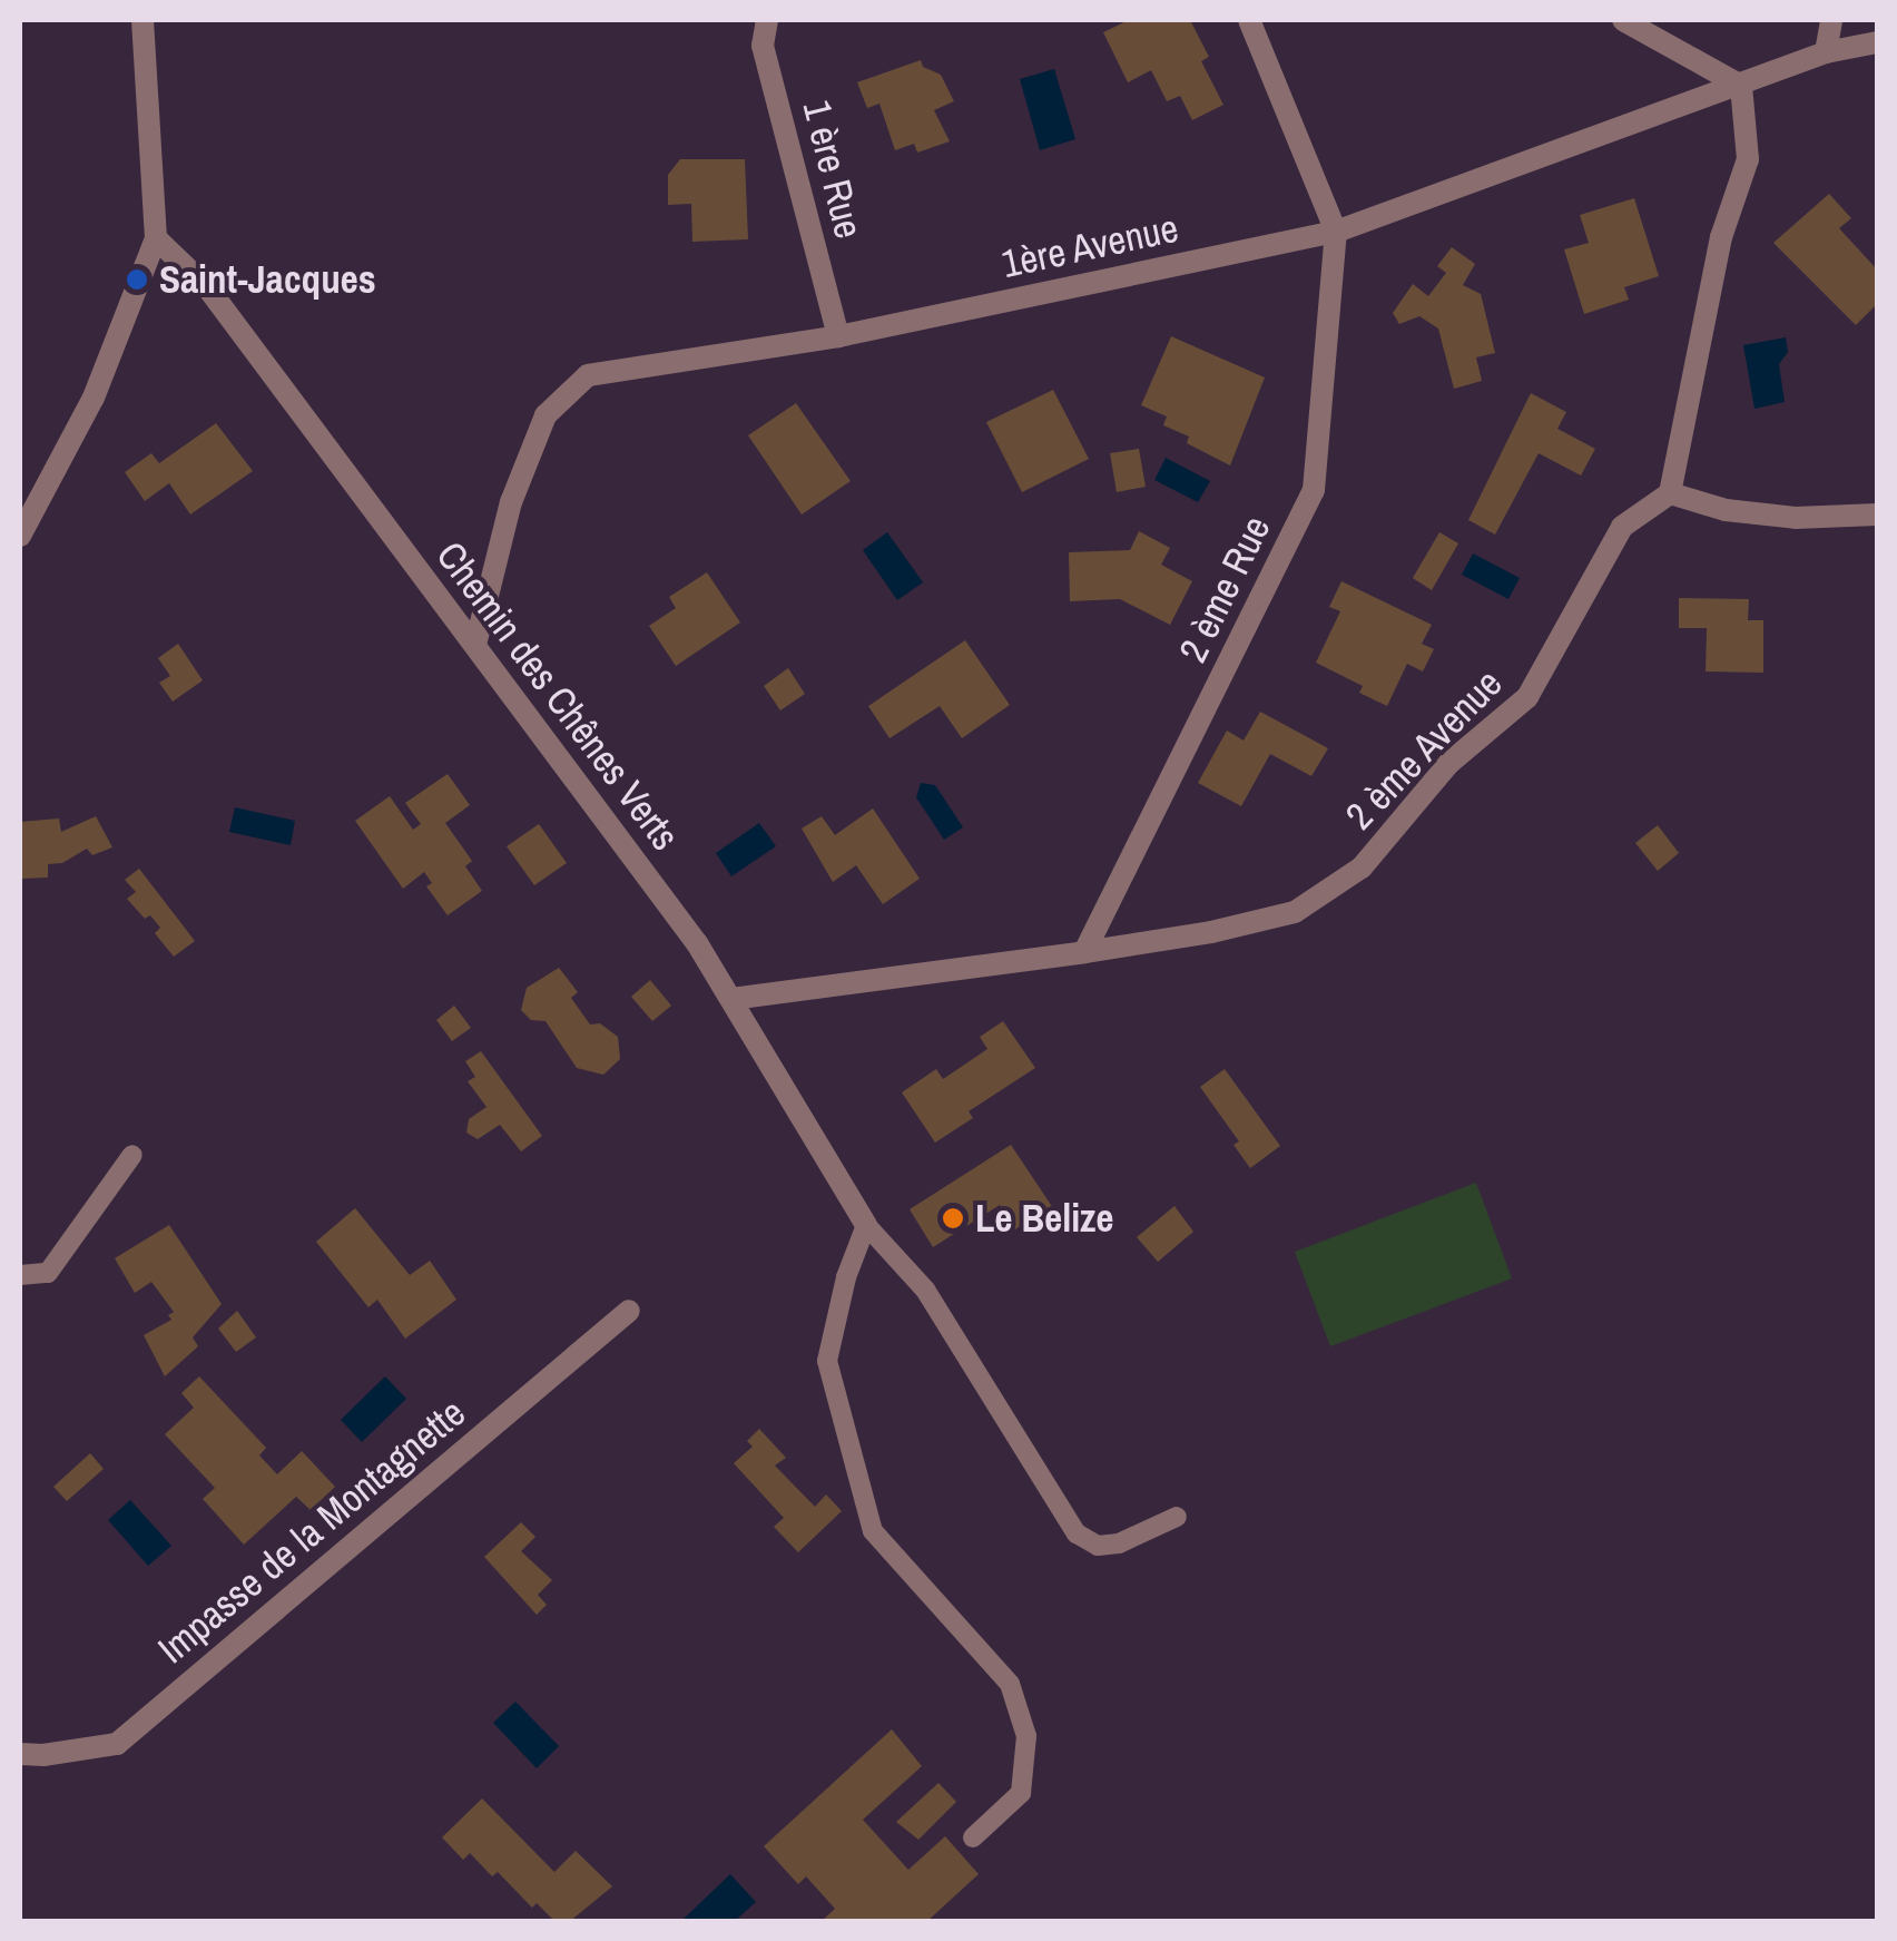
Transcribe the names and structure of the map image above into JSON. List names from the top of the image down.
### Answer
{
  "streets": {
    "street": [
      "1 ère Rue",
      "1ère Avenue",
      "2 ème Rue",
      "Chemin des Chênes Verts",
      "2 ème Avenue",
      "Impasse de la Montagnette"
    ]
  },
  "crossings": [
    ["1 ère Rue", "1ère Avenue"],
    ["1ère Avenue", "2 ème Rue"],
    ["1ère Avenue", "Chemin des Chênes Verts"],
    ["2 ème Rue", "2 ème Avenue"],
    ["Chemin des Chênes Verts", "2 ème Avenue"]
  ],
  "places": ["Saint-Jacques", "Le Belize"]
}
